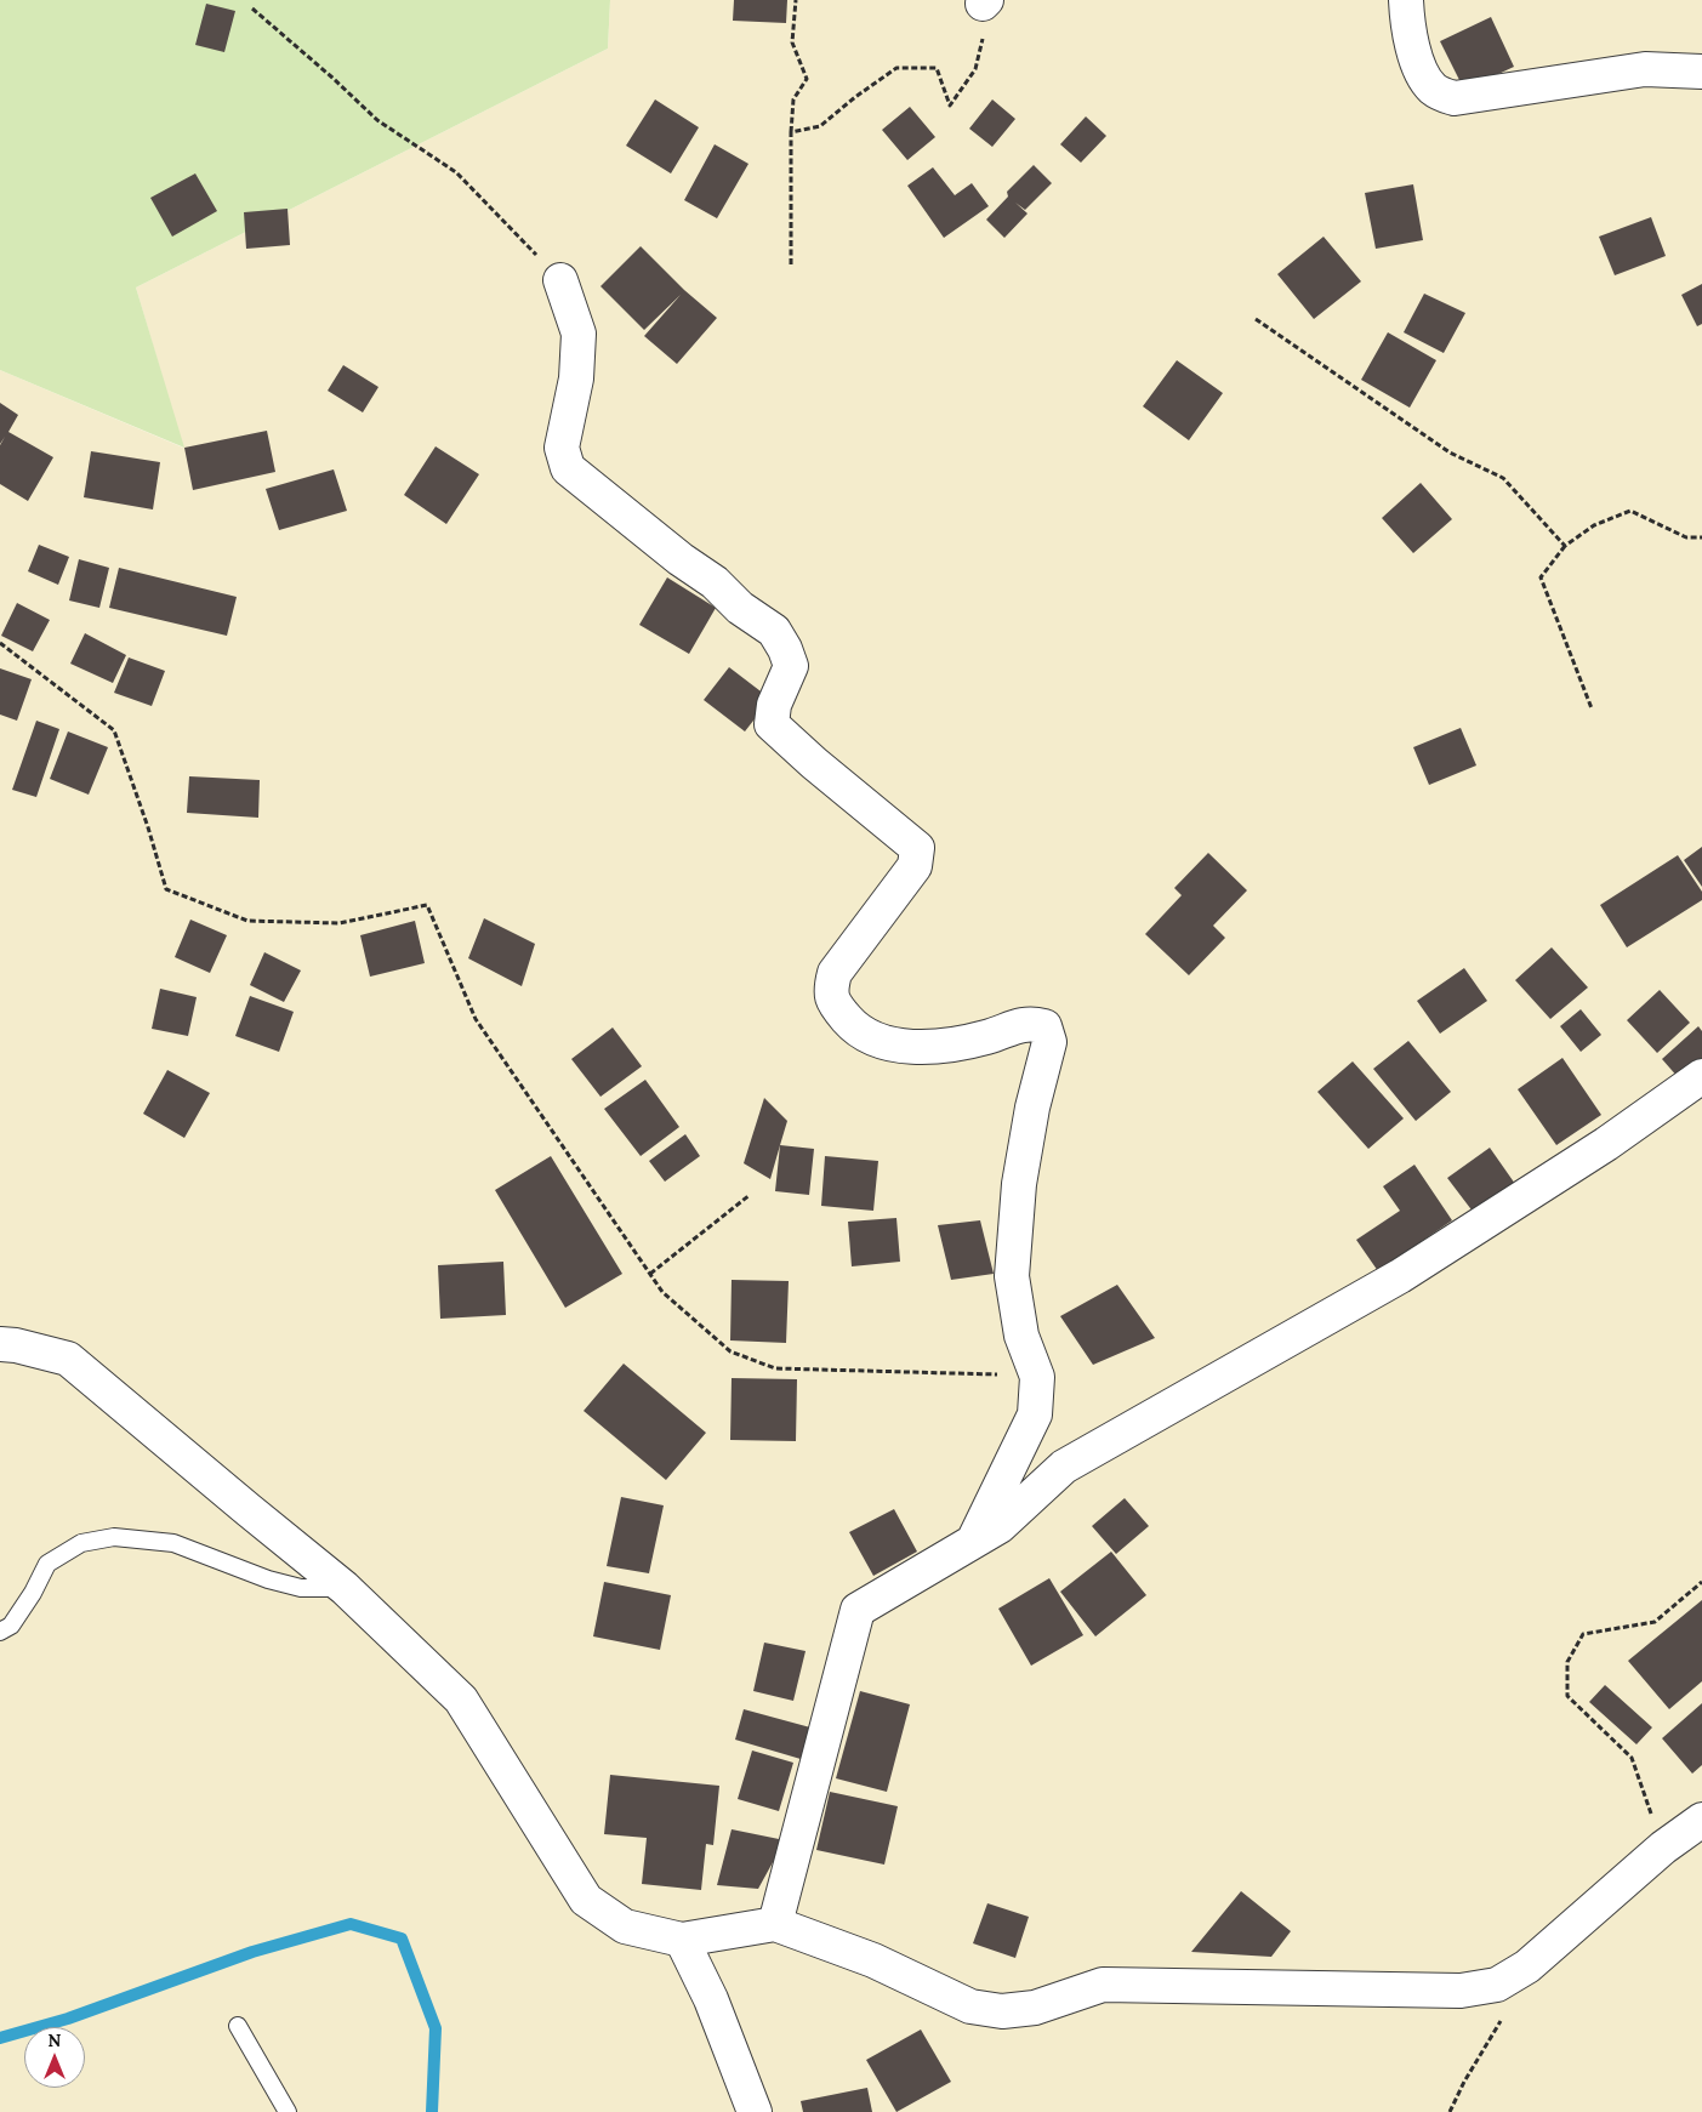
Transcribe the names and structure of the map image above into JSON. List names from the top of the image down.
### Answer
{
  "north": "top"
}
